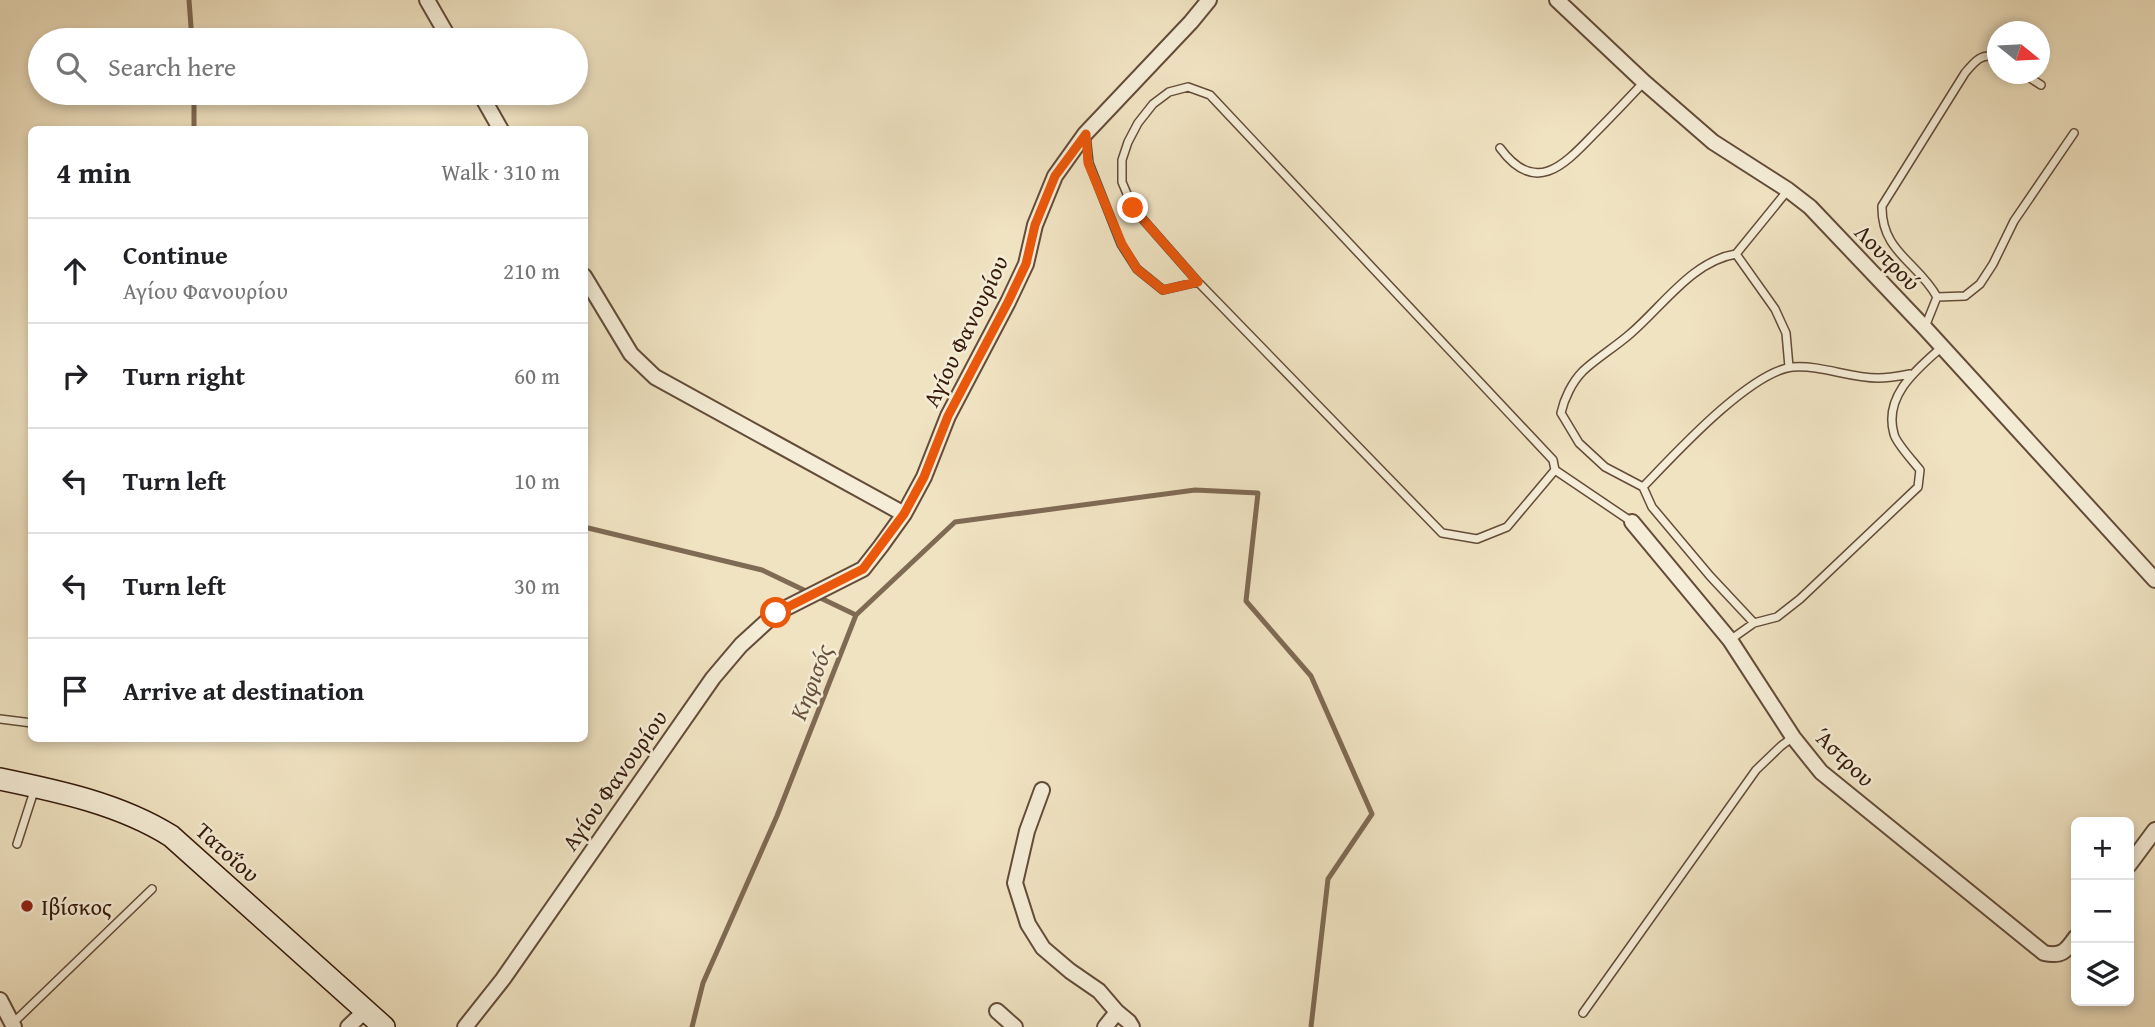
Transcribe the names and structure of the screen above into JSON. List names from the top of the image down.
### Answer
{
  "streets": {
    "main road": ["Τατοΐου"],
    "street": ["Λουτρού", "Αγίου Φανουρίου", "Άστρου"]
  },
  "water": ["Κηφισός"],
  "places": ["Ιβίσκος"],
  "north": "right",
  "page": {
    "search": "Search here",
    "heading": ["4 min", "Walk · 310 m"],
    "list": [
      ["Continue", "Αγίου Φανουρίου", "210 m"],
      ["Turn right", "60 m"],
      ["Turn left", "10 m"],
      ["Turn left", "30 m"],
      "Arrive at destination"
    ],
    "map_buttons": ["+", "−"]
  }
}
